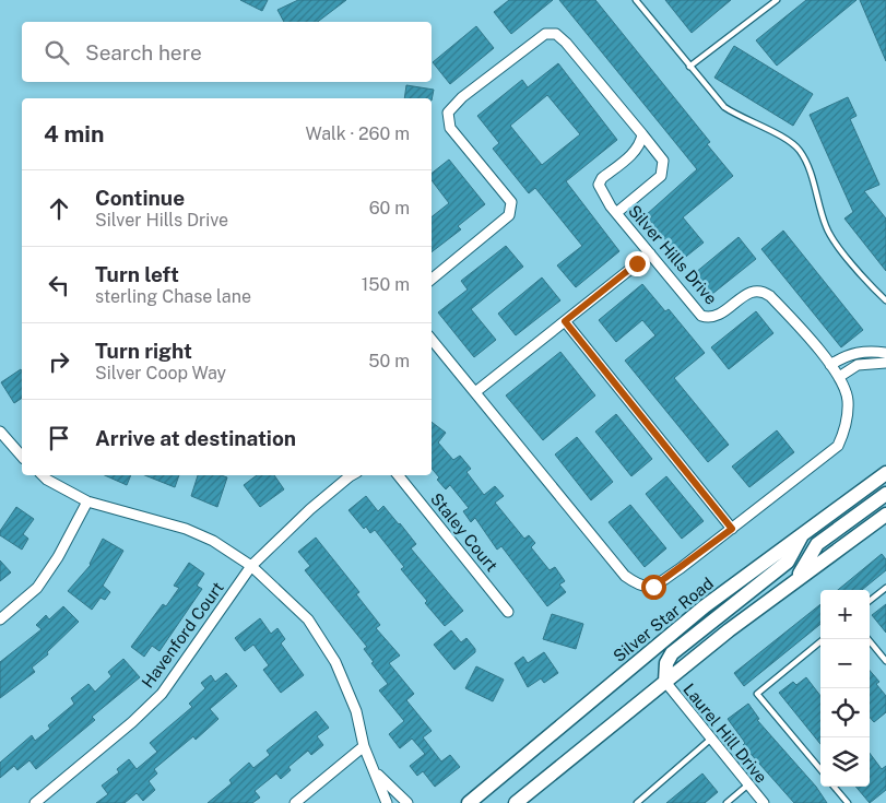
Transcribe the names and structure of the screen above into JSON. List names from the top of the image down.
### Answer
{
  "streets": {
    "main road": ["Silver Star Road"],
    "street": [
      "Silver Hills Drive",
      "Staley Court",
      "Havenford Court",
      "Laurel Hill Drive"
    ]
  },
  "page": {
    "search": "Search here",
    "heading": ["4 min", "Walk · 260 m"],
    "list": [
      ["Continue", "Silver Hills Drive", "60 m"],
      ["Turn left", "sterling Chase lane", "150 m"],
      ["Turn right", "Silver Coop Way", "50 m"],
      "Arrive at destination"
    ],
    "map_buttons": ["+", "−"]
  }
}
